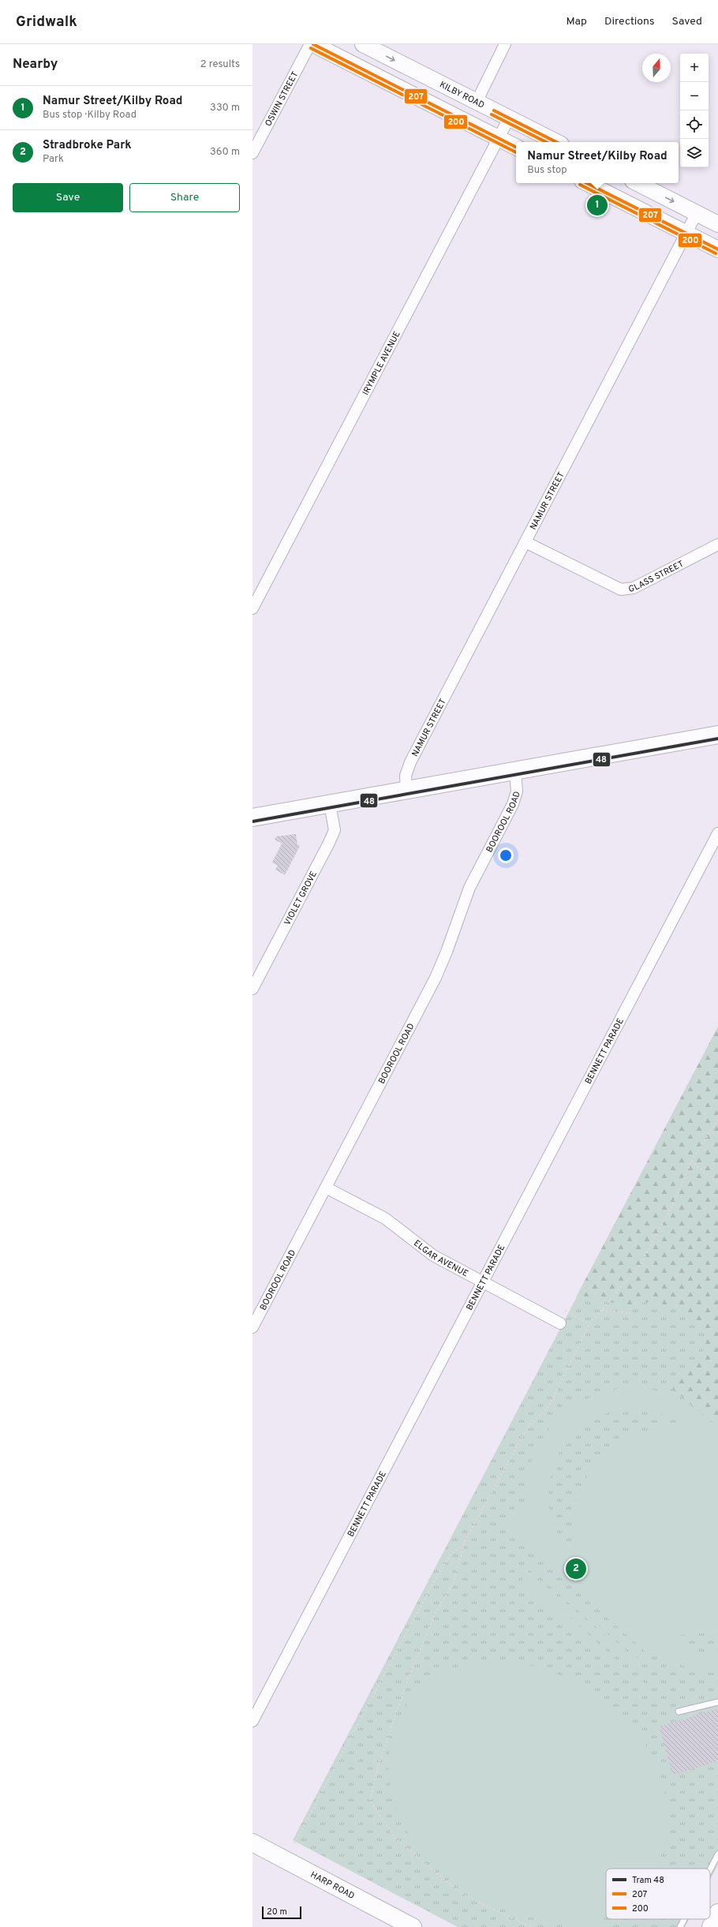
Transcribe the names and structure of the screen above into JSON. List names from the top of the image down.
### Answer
{
  "streets": {
    "main road": ["HARP ROAD"],
    "street": [
      "KILBY ROAD",
      "OSWIN STREET",
      "IRYMPLE AVENUE",
      "NAMUR STREET",
      "GLASS STREET",
      "BOOROOL ROAD",
      "VIOLET GROVE",
      "BENNETT PARADE",
      "ELGAR AVENUE"
    ]
  },
  "crossings": [
    ["KILBY ROAD", "IRYMPLE AVENUE"],
    ["NAMUR STREET", "GLASS STREET"],
    ["BOOROOL ROAD", "ELGAR AVENUE"],
    ["BENNETT PARADE", "ELGAR AVENUE"]
  ],
  "lines": ["transit line 207", "transit line 200", "tram line 48"],
  "legend": ["Tram 48", "207", "200"],
  "scale_bar": "20 m",
  "north": "top",
  "page": {
    "header": "Gridwalk",
    "nav": ["Map", "Directions", "Saved"],
    "heading": ["Nearby", "2 results"],
    "map_buttons": ["+", "−"],
    "list": [
      {
        "mark": "1",
        "name": "Namur Street/Kilby Road",
        "note": "Bus stop · Kilby Road",
        "value": "330 m"
      },
      {
        "mark": "2",
        "name": "Stradbroke Park",
        "note": "Park",
        "value": "360 m"
      }
    ],
    "popup": ["Namur Street/Kilby Road", "Bus stop"],
    "buttons": ["Save", "Share"],
    "pins": ["1", "2"],
    "scale": "20 m"
  }
}
